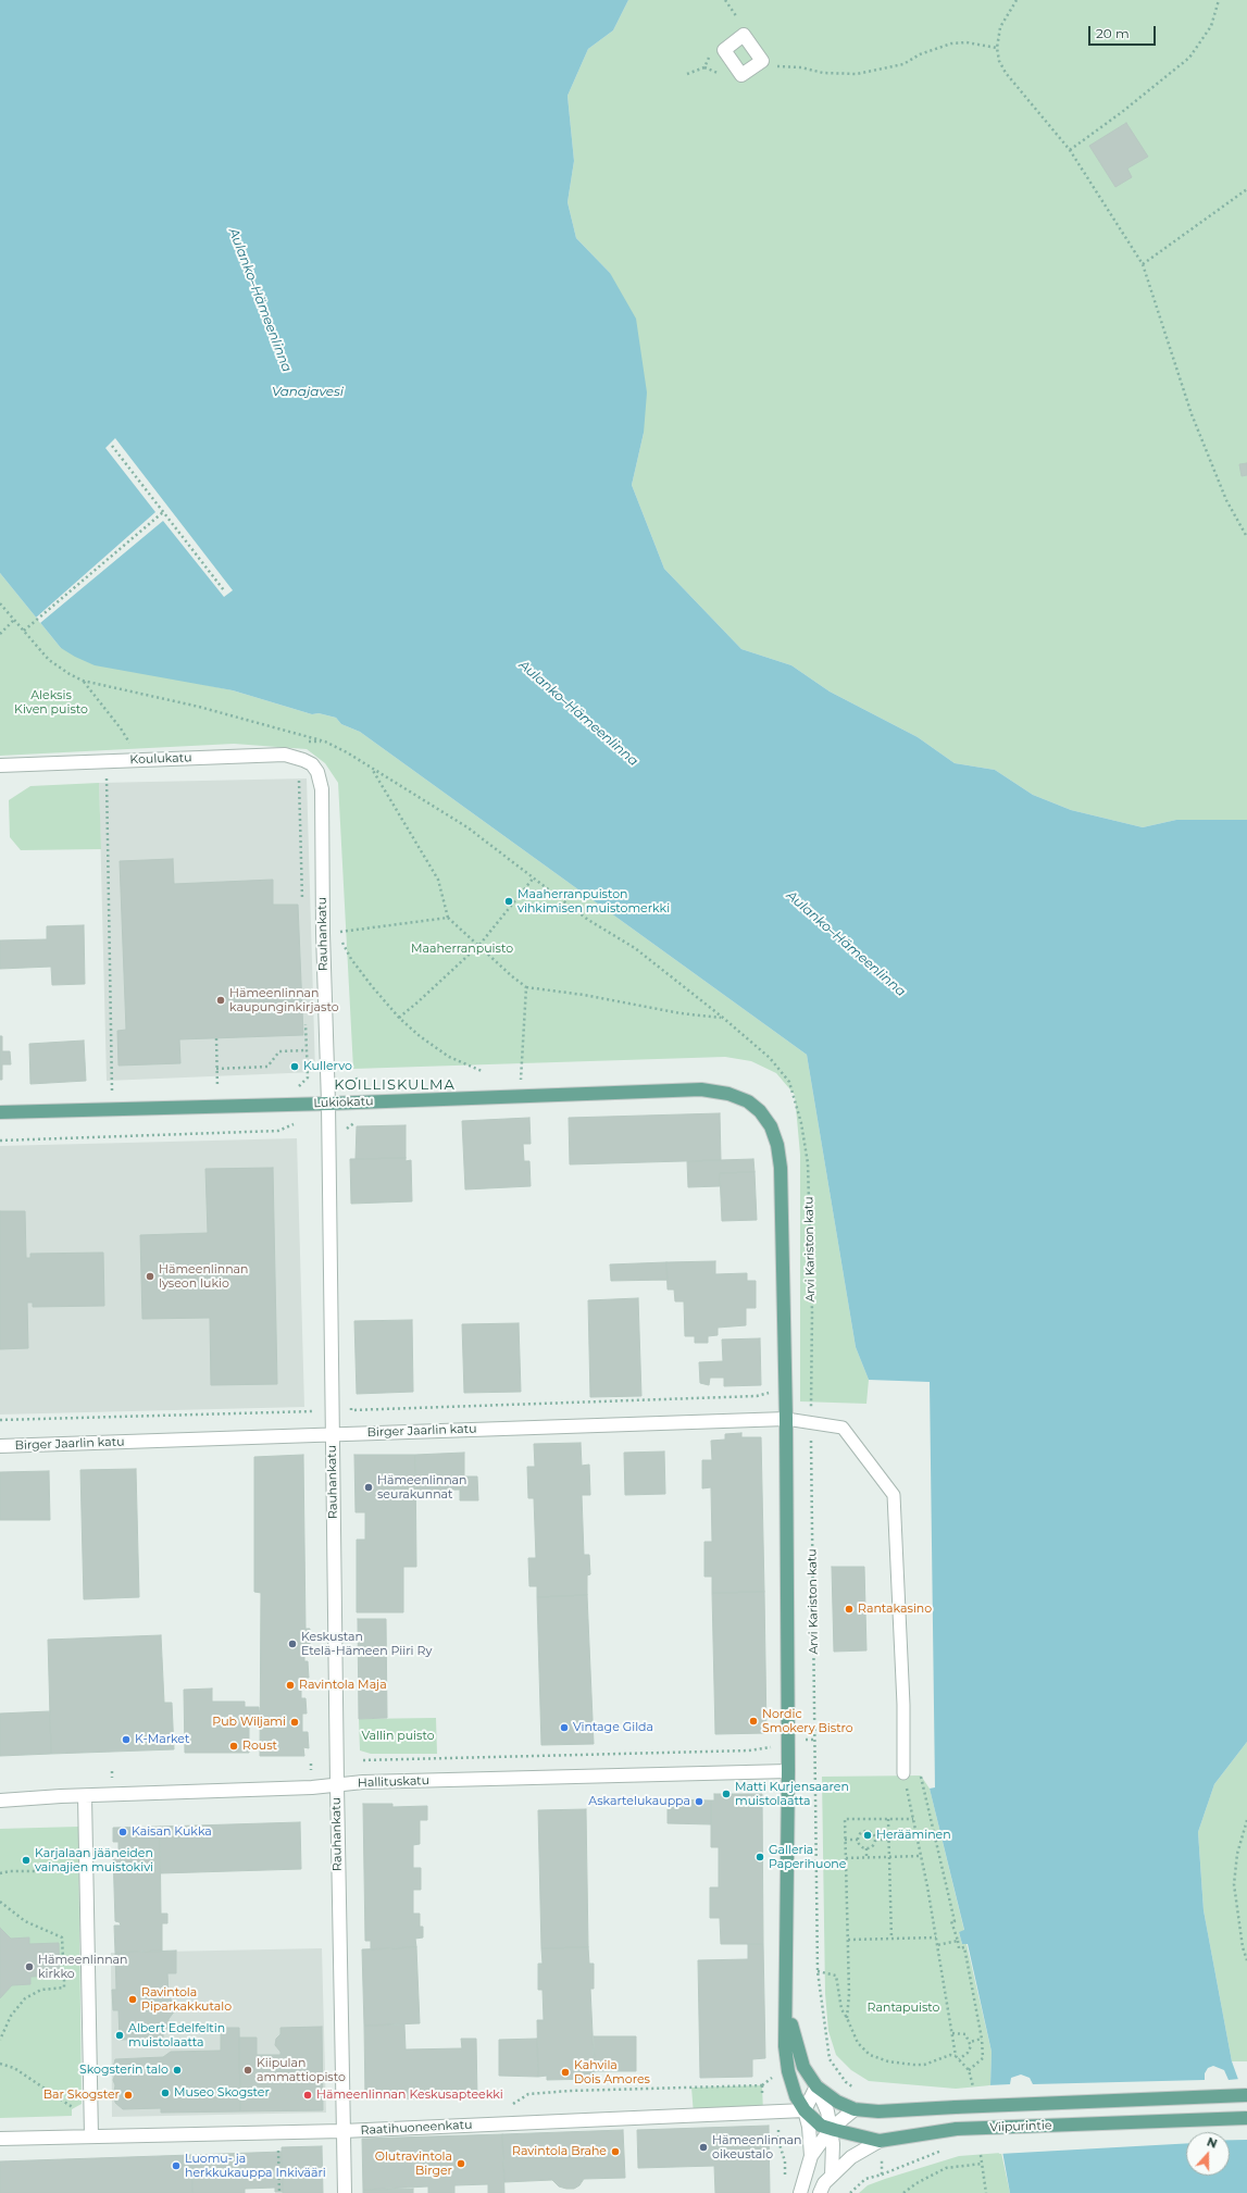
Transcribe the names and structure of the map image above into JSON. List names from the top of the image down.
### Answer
{
  "streets": {
    "main road": ["Lukiokatu", "Viipurintie"],
    "street": [
      "Koulukatu",
      "Rauhankatu",
      "Birger Jaarlin katu",
      "Hallituskatu",
      "Raatihuoneenkatu"
    ],
    "path": ["Arvi Kariston katu"]
  },
  "crossings": [
    ["Koulukatu", "Rauhankatu"],
    ["Rauhankatu", "Lukiokatu"],
    ["Rauhankatu", "Birger Jaarlin katu"],
    ["Rauhankatu", "Hallituskatu"],
    ["Rauhankatu", "Raatihuoneenkatu"],
    ["Arvi Kariston katu", "Birger Jaarlin katu"],
    ["Viipurintie", "Raatihuoneenkatu"]
  ],
  "districts": ["KOILLISKULMA"],
  "water": ["Aulanko–Hämeenlinna", "Vanajavesi"],
  "parks": [
    "Aleksis Kiven puisto",
    "Maaherranpuisto",
    "Vallin puisto",
    "Rantapuisto"
  ],
  "places": [
    "Maaherranpuiston vihkimisen muistomerkki",
    "Hämeenlinnan kaupunginkirjasto",
    "Kullervo",
    "Hämeenlinnan lyseon lukio",
    "Hämeenlinnan seurakunnat",
    "Rantakasino",
    "Keskustan Etelä-Hämeen Piiri Ry",
    "Ravintola Maja",
    "Nordic Smokery Bistro",
    "Pub Wiljami",
    "Vintage Gilda",
    "K-Market",
    "Roust",
    "Matti Kurjensaaren muistolaatta",
    "Askartelukauppa",
    "Kaisan Kukka",
    "Herääminen",
    "Galleria Paperihuone",
    "Karjalaan jääneiden vainajien muistokivi",
    "Hämeenlinnan kirkko",
    "Ravintola Piparkakkutalo",
    "Albert Edelfeltin muistolaatta",
    "Skogsterin talo",
    "Kiipulan ammattiopisto",
    "Kahvila Dois Amores",
    "Museo Skogster",
    "Bar Skogster",
    "Hämeenlinnan Keskusapteekki",
    "Hämeenlinnan oikeustalo",
    "Ravintola Brahe",
    "Olutravintola Birger",
    "Luomu- ja herkkukauppa Inkivääri"
  ],
  "scale_bar": "20 m",
  "north": "top"
}
